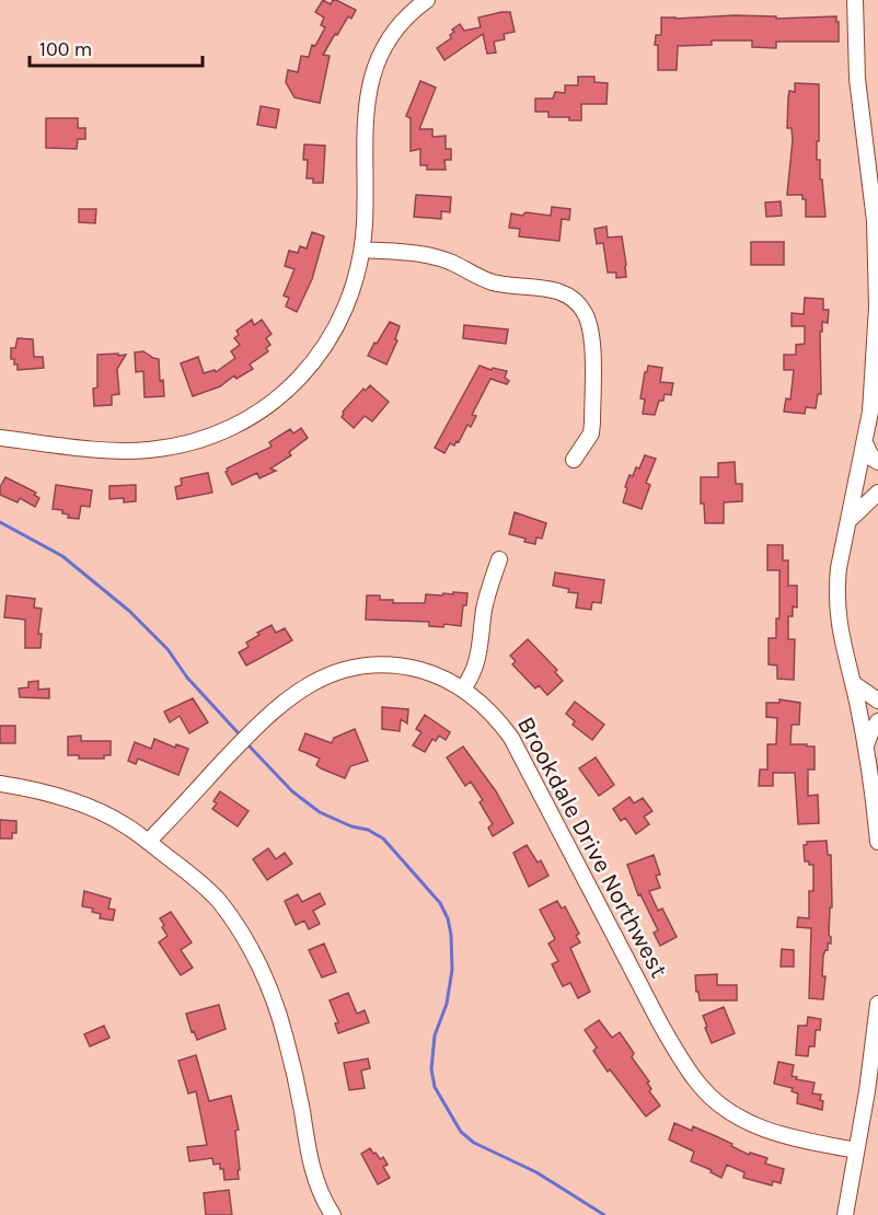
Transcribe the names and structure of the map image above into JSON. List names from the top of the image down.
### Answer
{
  "streets": {
    "street": ["Brookdale Drive Northwest"]
  },
  "scale_bar": "100 m"
}
